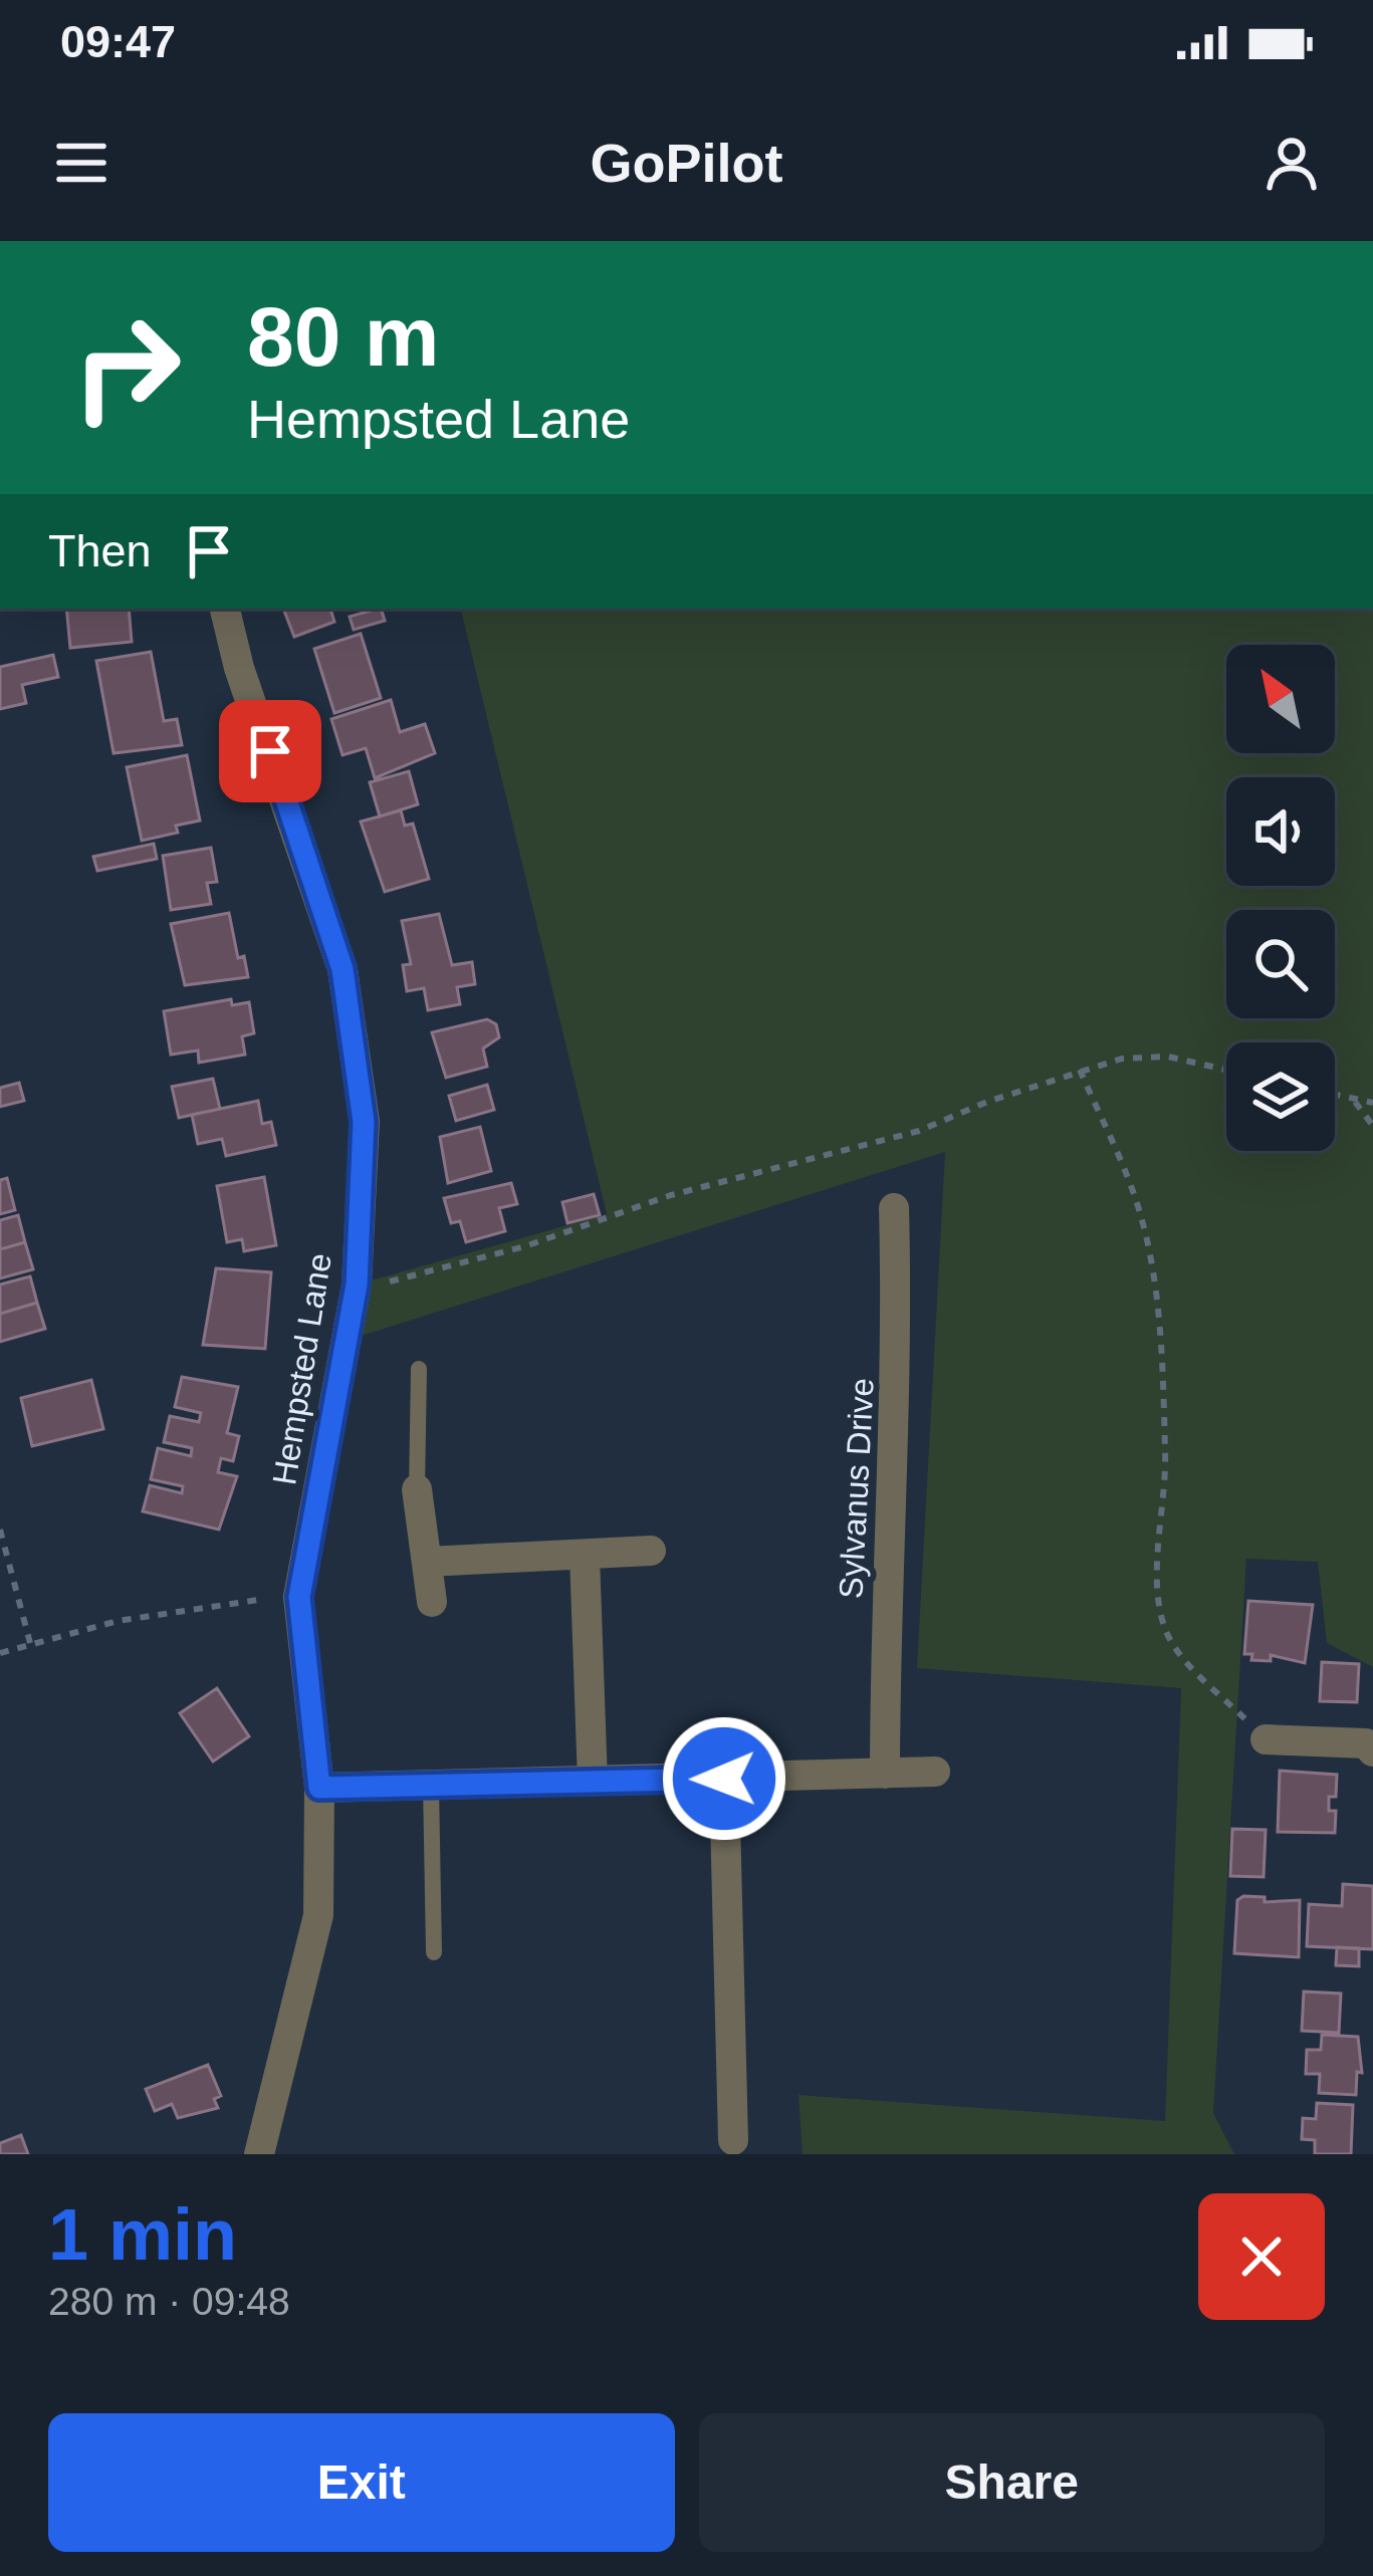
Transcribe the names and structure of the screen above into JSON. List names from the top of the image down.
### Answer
{
  "streets": {
    "street": ["Hempsted Lane", "Sylvanus Drive"]
  },
  "north": "top left",
  "page": {
    "status": "09:47",
    "header": "GoPilot",
    "turn": ["80 m", "Hempsted Lane"],
    "then": "Then",
    "heading": ["1 min", "280 m · 09:48"],
    "buttons": ["Exit", "Share"]
  }
}
